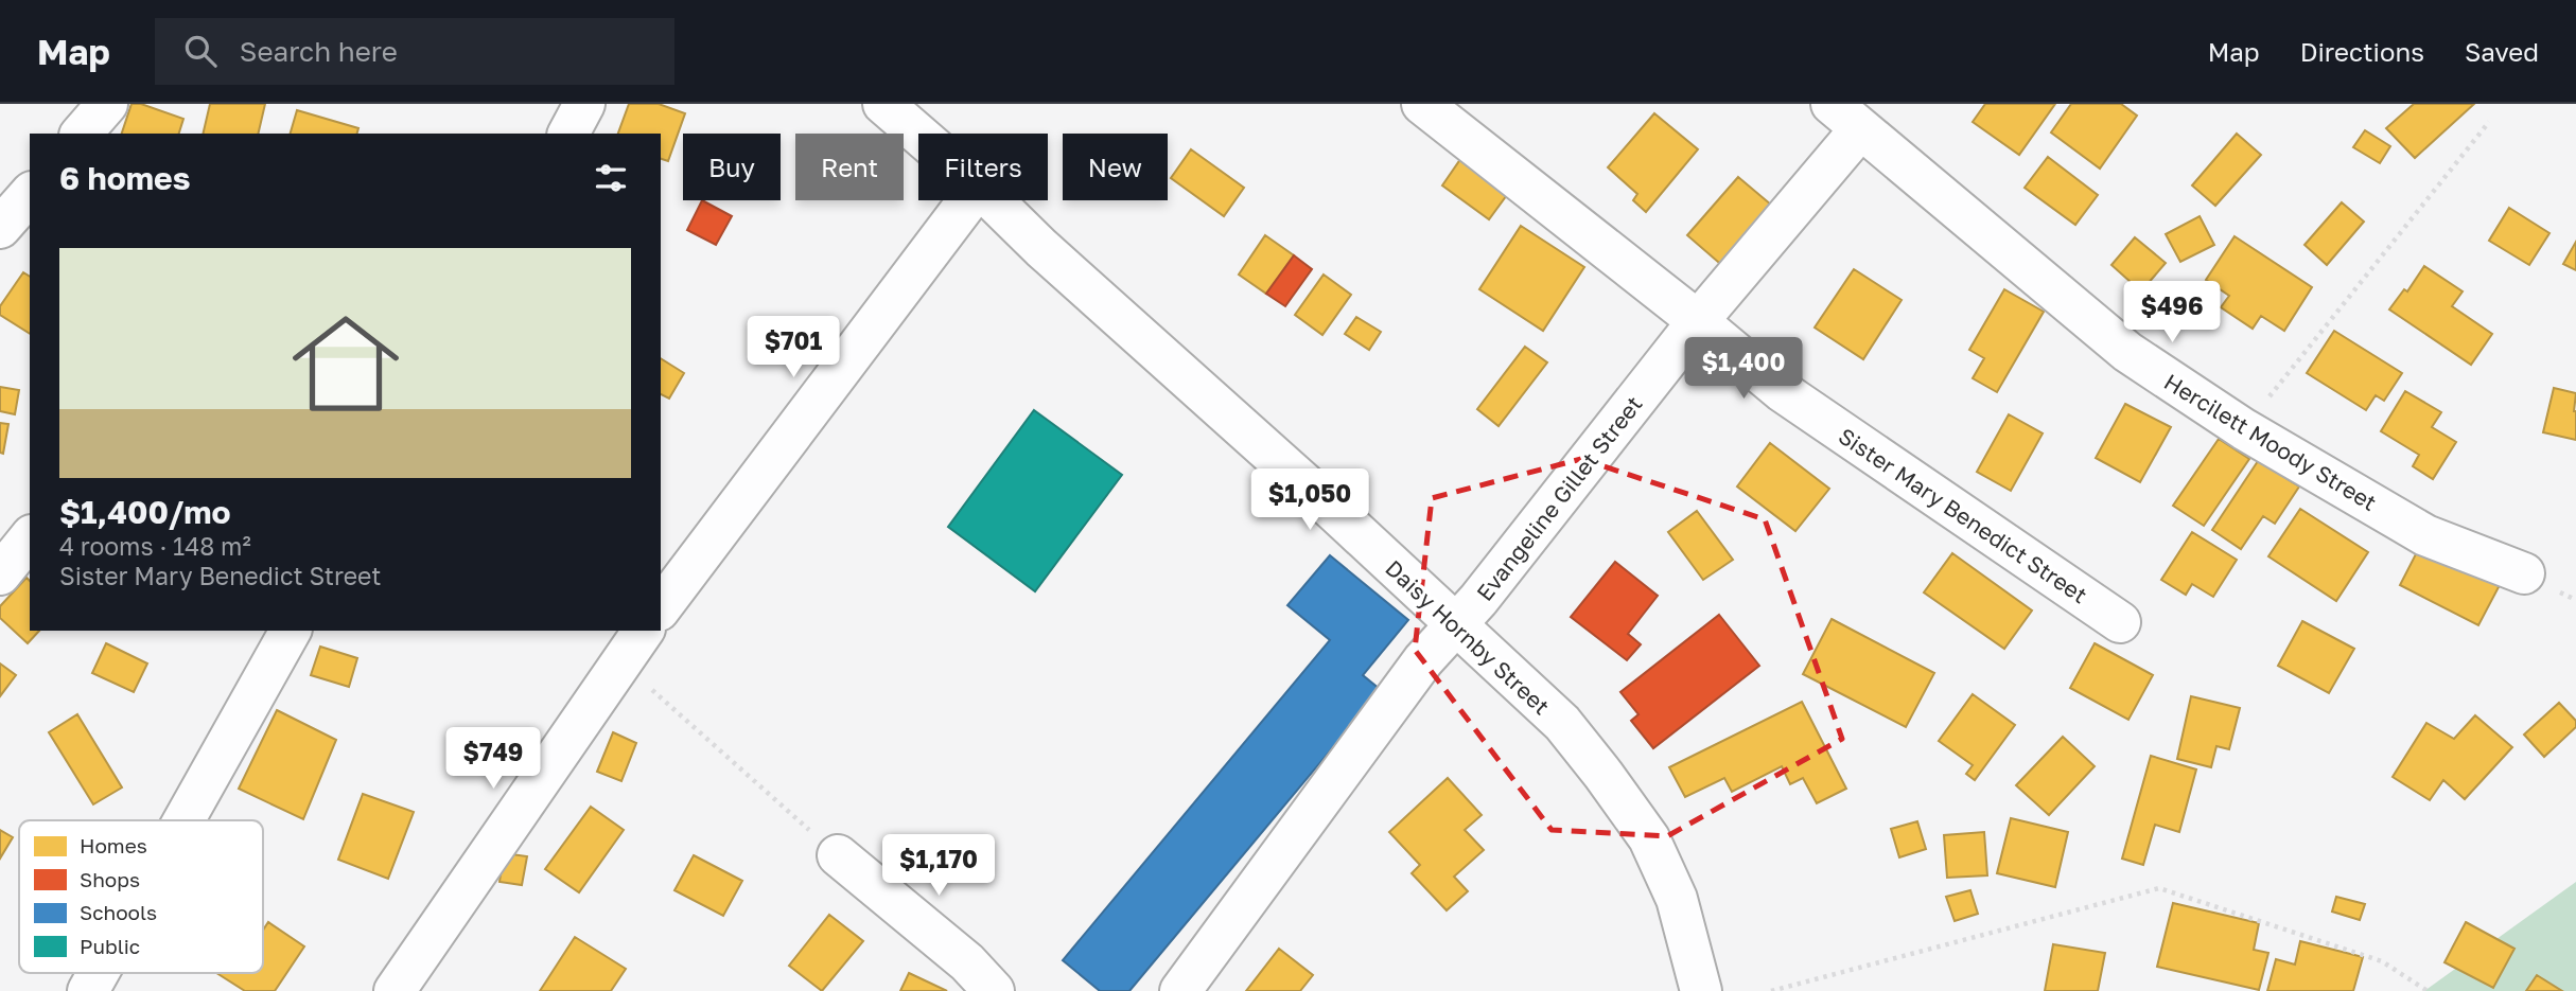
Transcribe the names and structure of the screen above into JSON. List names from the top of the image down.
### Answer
{
  "streets": {
    "street": [
      "Hercilett Moody Street",
      "Evangeline Gillet Street",
      "Sister Mary Benedict Street",
      "Daisy Hornby Street"
    ]
  },
  "crossings": [
    ["Hercilett Moody Street", "Evangeline Gillet Street"],
    ["Evangeline Gillet Street", "Sister Mary Benedict Street"],
    ["Evangeline Gillet Street", "Daisy Hornby Street"]
  ],
  "legend": [
    "Homes",
    "Shops",
    "Schools",
    "Public"
  ],
  "page": {
    "header": "Map",
    "search": "Search here",
    "nav": ["Map", "Directions", "Saved"],
    "chip": [
      "Buy",
      "Rent",
      "Filters",
      "New"
    ],
    "heading": "6 homes",
    "list": [
      {
        "name": "$1,400/mo",
        "note": "4 rooms · 148 m² · Sister Mary Benedict Street"
      }
    ],
    "price": [
      "$496",
      "$701",
      "$1,400",
      "$1,050",
      "$749",
      "$1,170"
    ]
  }
}
